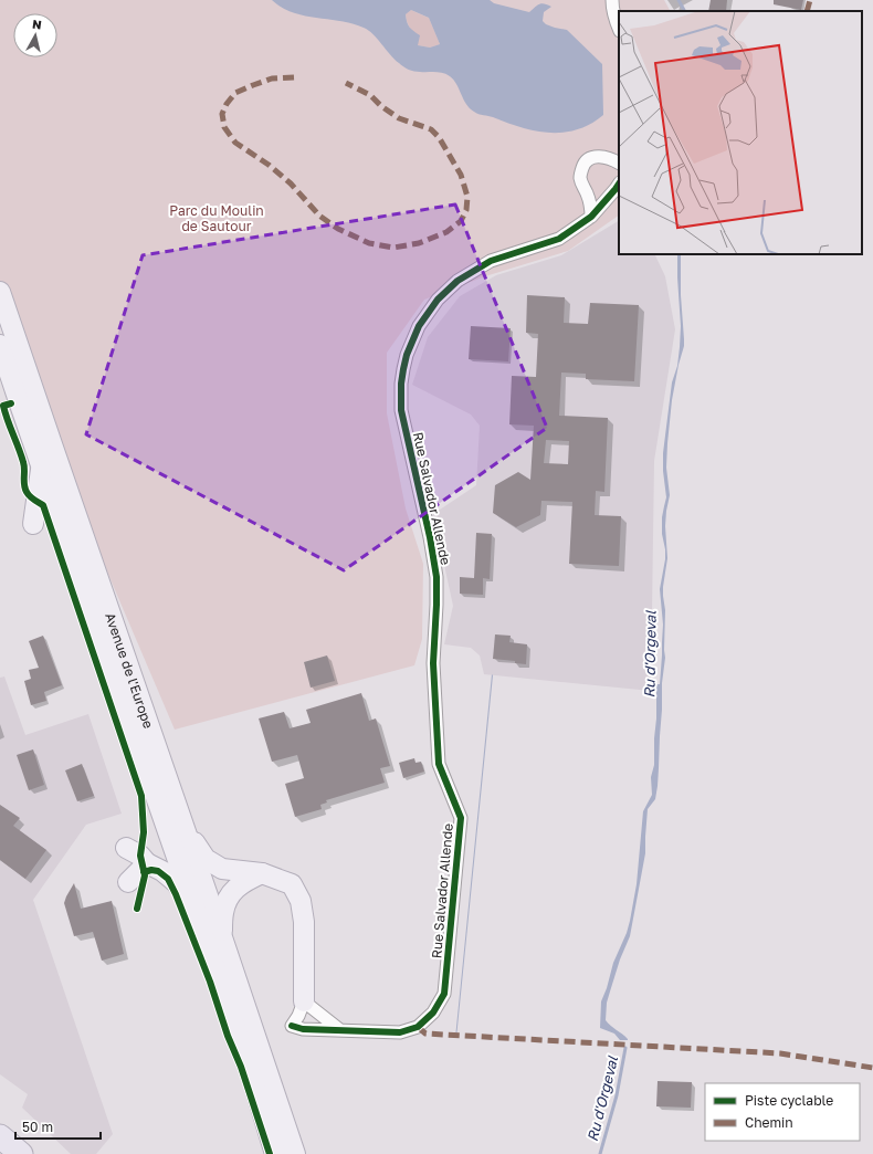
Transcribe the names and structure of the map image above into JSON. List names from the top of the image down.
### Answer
{
  "streets": {
    "main road": ["Avenue de l'Europe"],
    "street": ["Rue Salvador Allende"]
  },
  "water": ["Ru d'Orgeval"],
  "parks": ["Parc du Moulin de Sautour"],
  "legend": ["Piste cyclable", "Chemin"],
  "scale_bar": "50 m",
  "north": "top"
}
